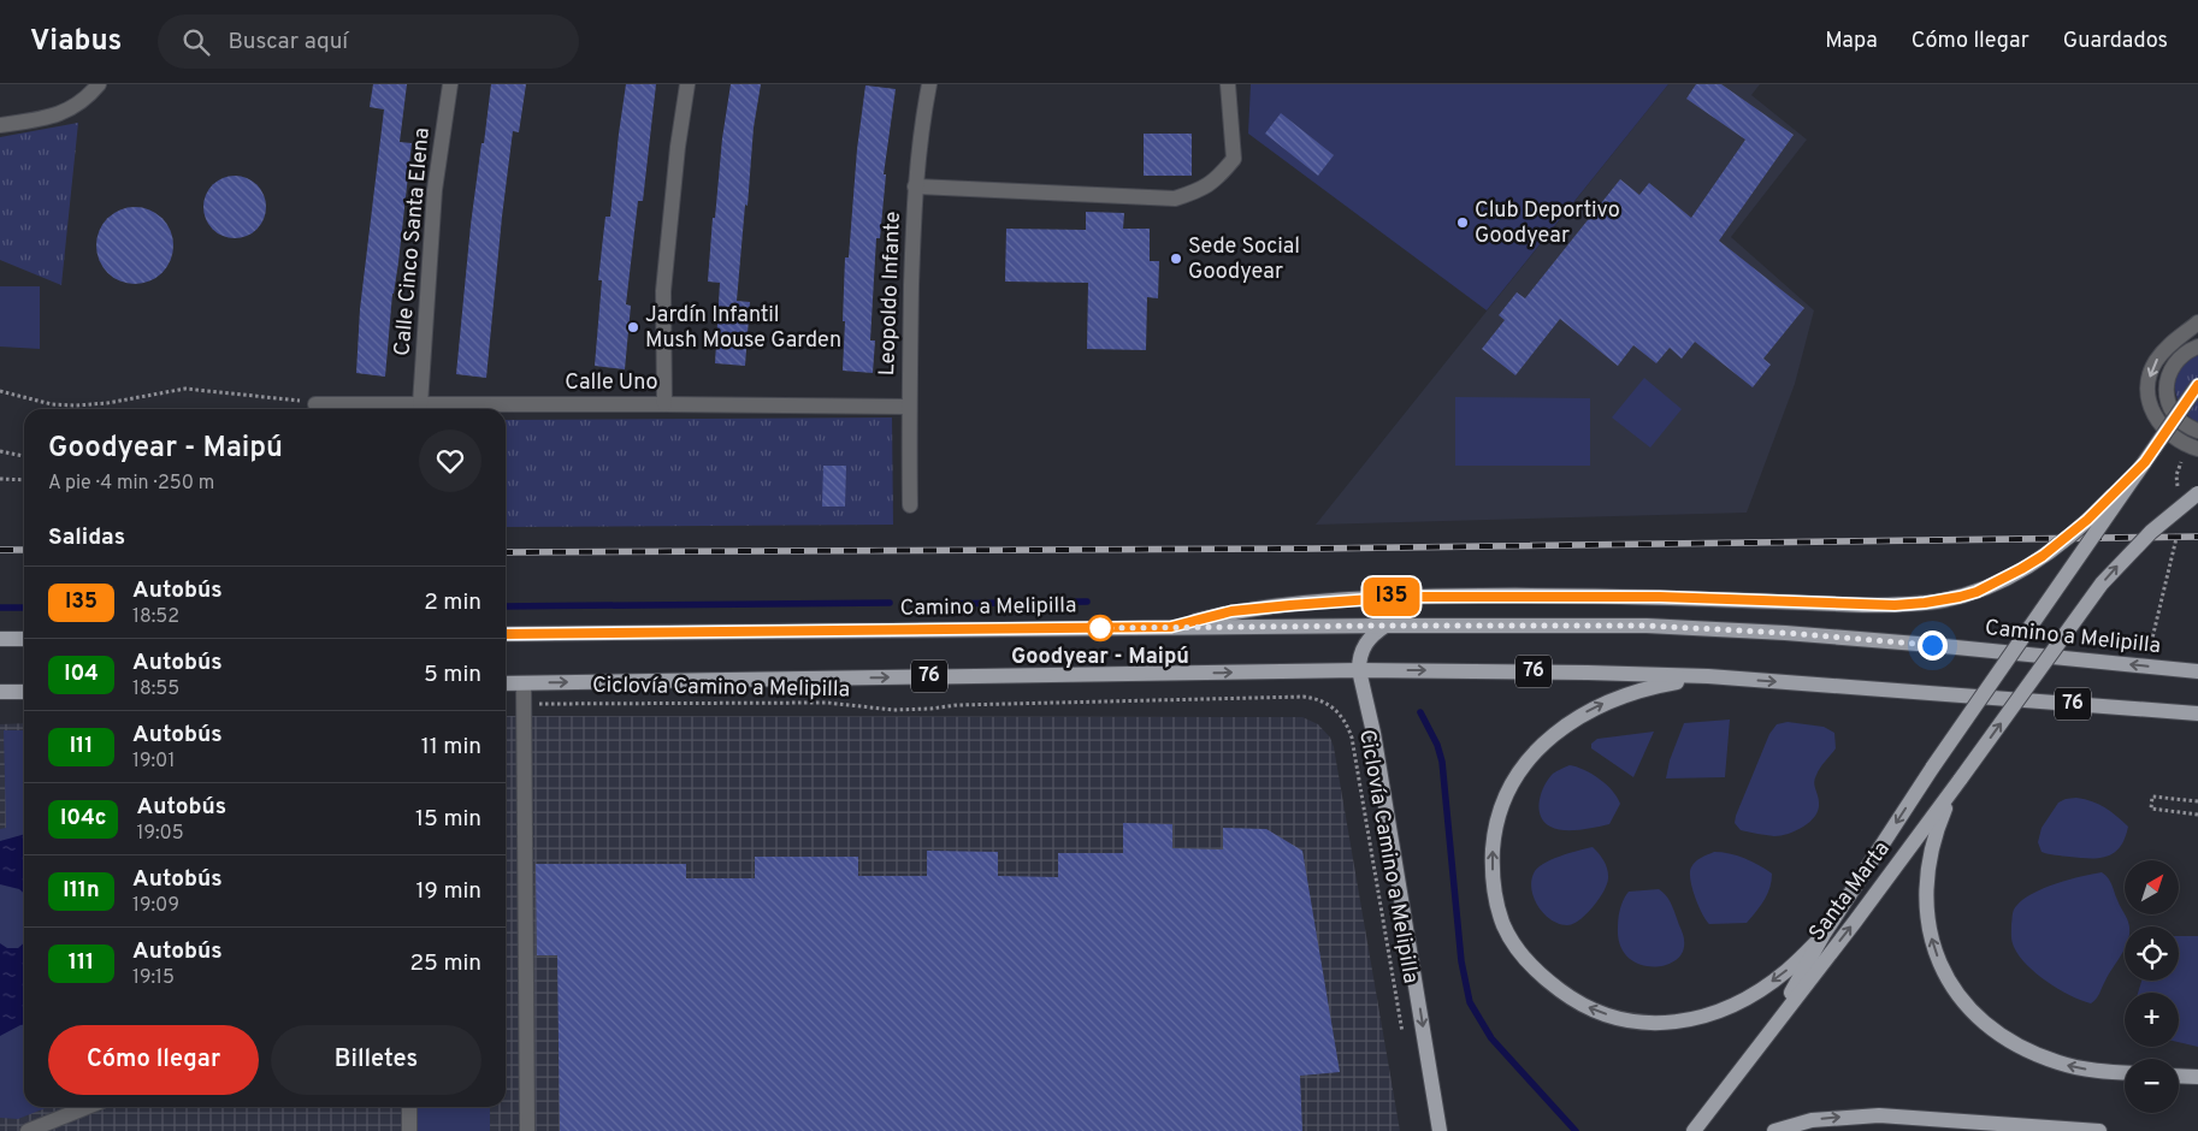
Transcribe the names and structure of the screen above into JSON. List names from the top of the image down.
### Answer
{
  "streets": {
    "main road": ["Camino a Melipilla", "76", "Santa Marta"],
    "street": ["Calle Cinco Santa Elena", "Leopoldo Infante", "Calle Uno"],
    "path": ["Ciclovía Camino a Melipilla"]
  },
  "crossings": [
    ["Calle Cinco Santa Elena", "Calle Uno"],
    ["Leopoldo Infante", "Calle Uno"]
  ],
  "places": [
    "Club Deportivo Goodyear",
    "Sede Social Goodyear",
    "Jardín Infantil Mush Mouse Garden",
    "Goodyear - Maipú"
  ],
  "lines": ["bus line I35"],
  "north": "top right",
  "page": {
    "header": "Viabus",
    "search": "Buscar aquí",
    "nav": ["Mapa", "Cómo llegar", "Guardados"],
    "on_map": "I35",
    "heading": [
      ["Goodyear - Maipú", "A pie · 4 min · 250 m"],
      "Salidas"
    ],
    "list": [
      {
        "mark": "I35",
        "name": "Autobús",
        "note": "18:52",
        "value": "2 min"
      },
      {
        "mark": "I04",
        "name": "Autobús",
        "note": "18:55",
        "value": "5 min"
      },
      {
        "mark": "I11",
        "name": "Autobús",
        "note": "19:01",
        "value": "11 min"
      },
      {
        "mark": "I04c",
        "name": "Autobús",
        "note": "19:05",
        "value": "15 min"
      },
      {
        "mark": "I11n",
        "name": "Autobús",
        "note": "19:09",
        "value": "19 min"
      },
      {
        "mark": "111",
        "name": "Autobús",
        "note": "19:15",
        "value": "25 min"
      }
    ],
    "map_buttons": ["+", "−"],
    "buttons": ["Cómo llegar", "Billetes"]
  }
}
